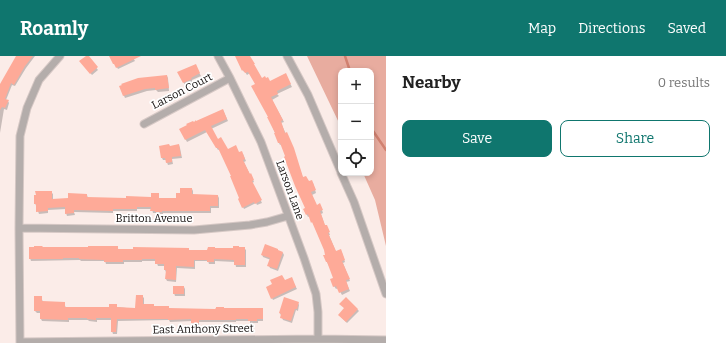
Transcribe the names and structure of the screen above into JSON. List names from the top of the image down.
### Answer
{
  "streets": {
    "street": [
      "Larson Court",
      "Larson Lane",
      "Britton Avenue",
      "East Anthony Street"
    ]
  },
  "crossings": [
    ["Larson Court", "Larson Lane"],
    ["Larson Lane", "Britton Avenue"],
    ["Larson Lane", "East Anthony Street"]
  ],
  "page": {
    "header": "Roamly",
    "nav": ["Map", "Directions", "Saved"],
    "heading": ["Nearby", "0 results"],
    "map_buttons": ["+", "−"],
    "buttons": ["Save", "Share"]
  }
}
